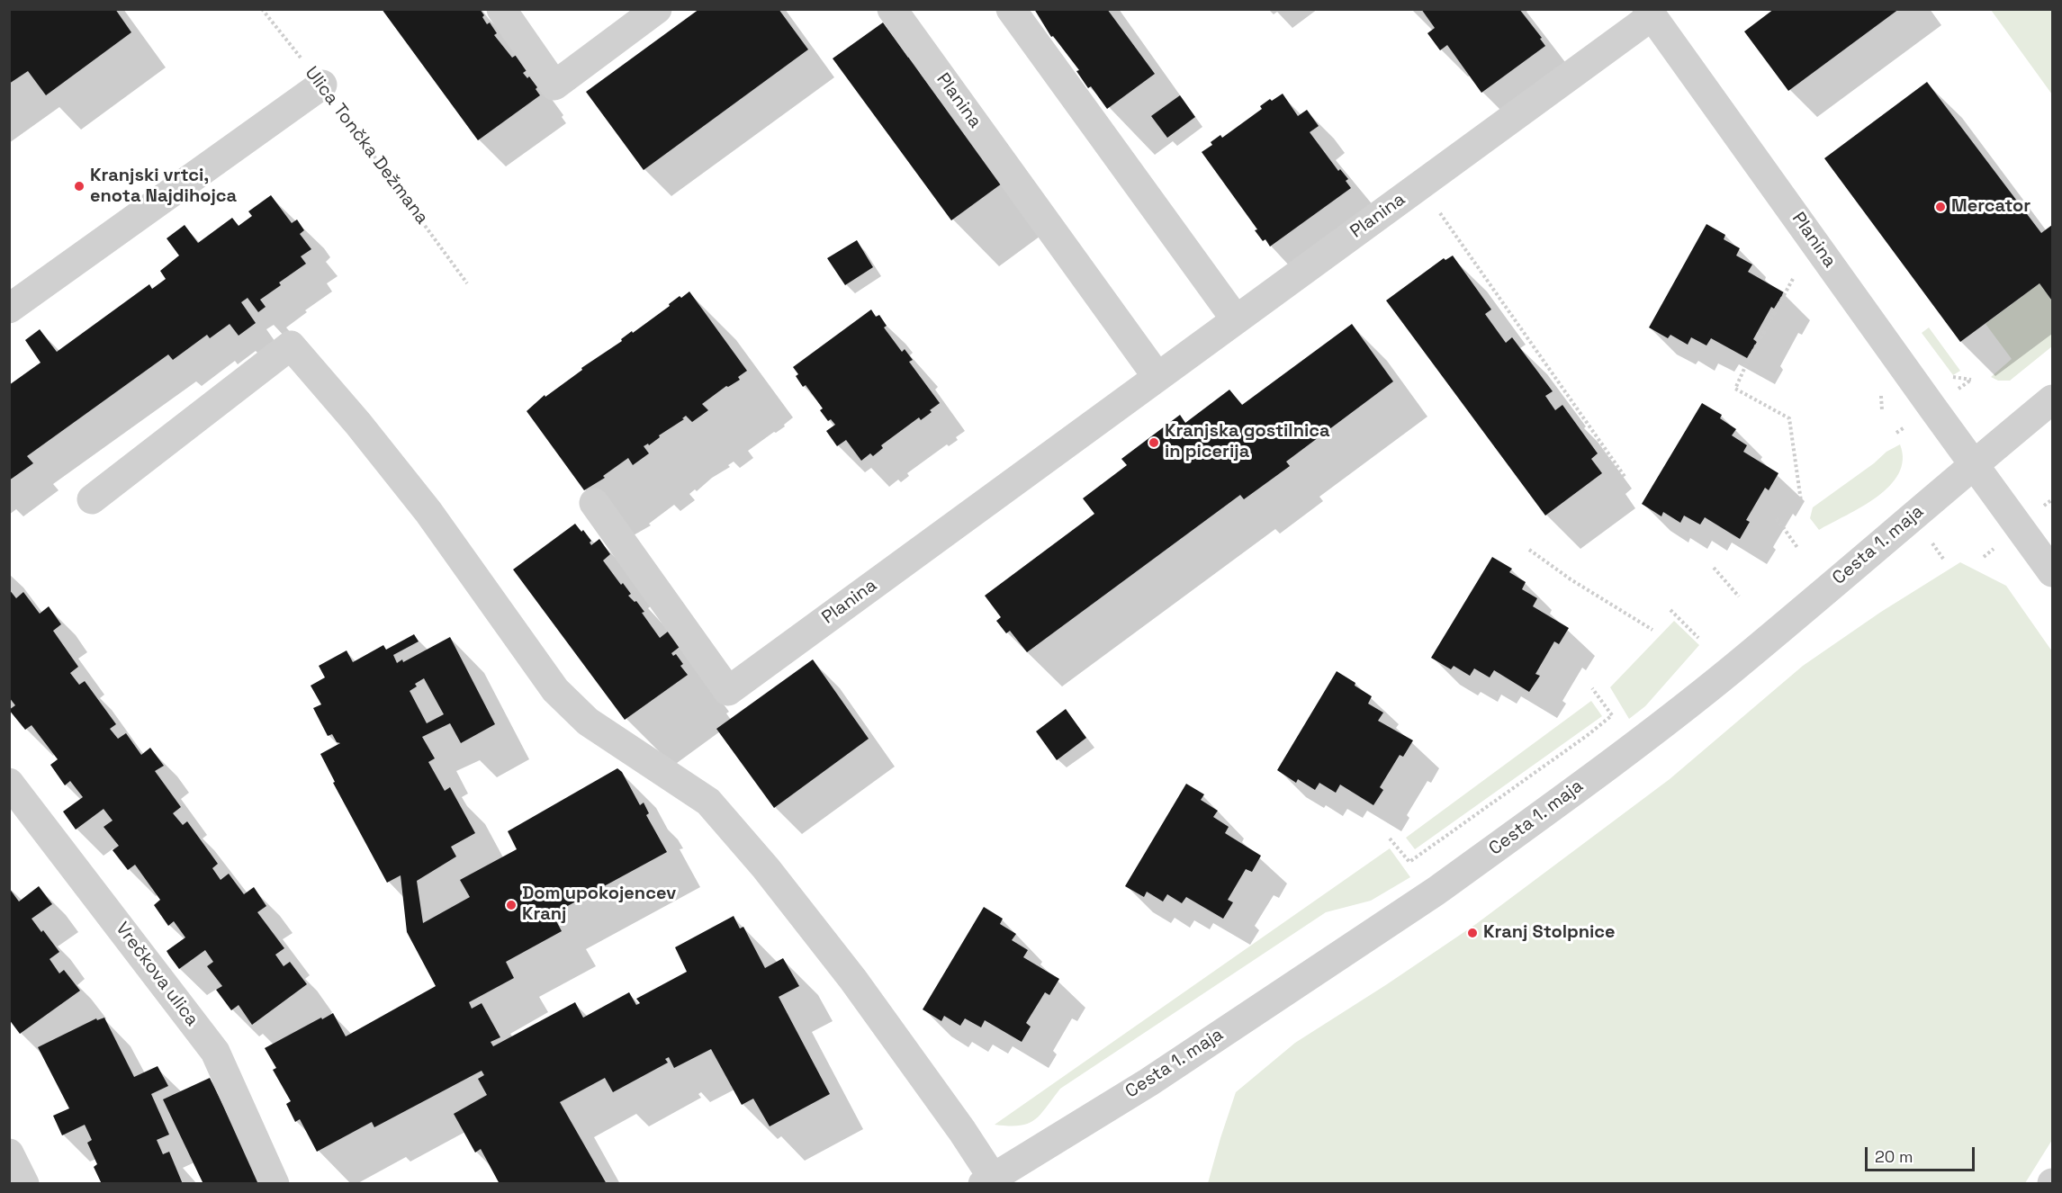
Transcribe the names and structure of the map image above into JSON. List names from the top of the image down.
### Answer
{
  "streets": {
    "street": ["Planina", "Cesta 1. maja", "Vrečkova ulica"],
    "path": ["Ulica Tončka Dežmana"]
  },
  "crossings": [
    ["Planina", "Cesta 1. maja"]
  ],
  "places": [
    "Kranjski vrtci, enota Najdihojca",
    "Mercator",
    "Kranjska gostilnica in picerija",
    "Dom upokojencev Kranj",
    "Kranj Stolpnice"
  ],
  "scale_bar": "20 m"
}
